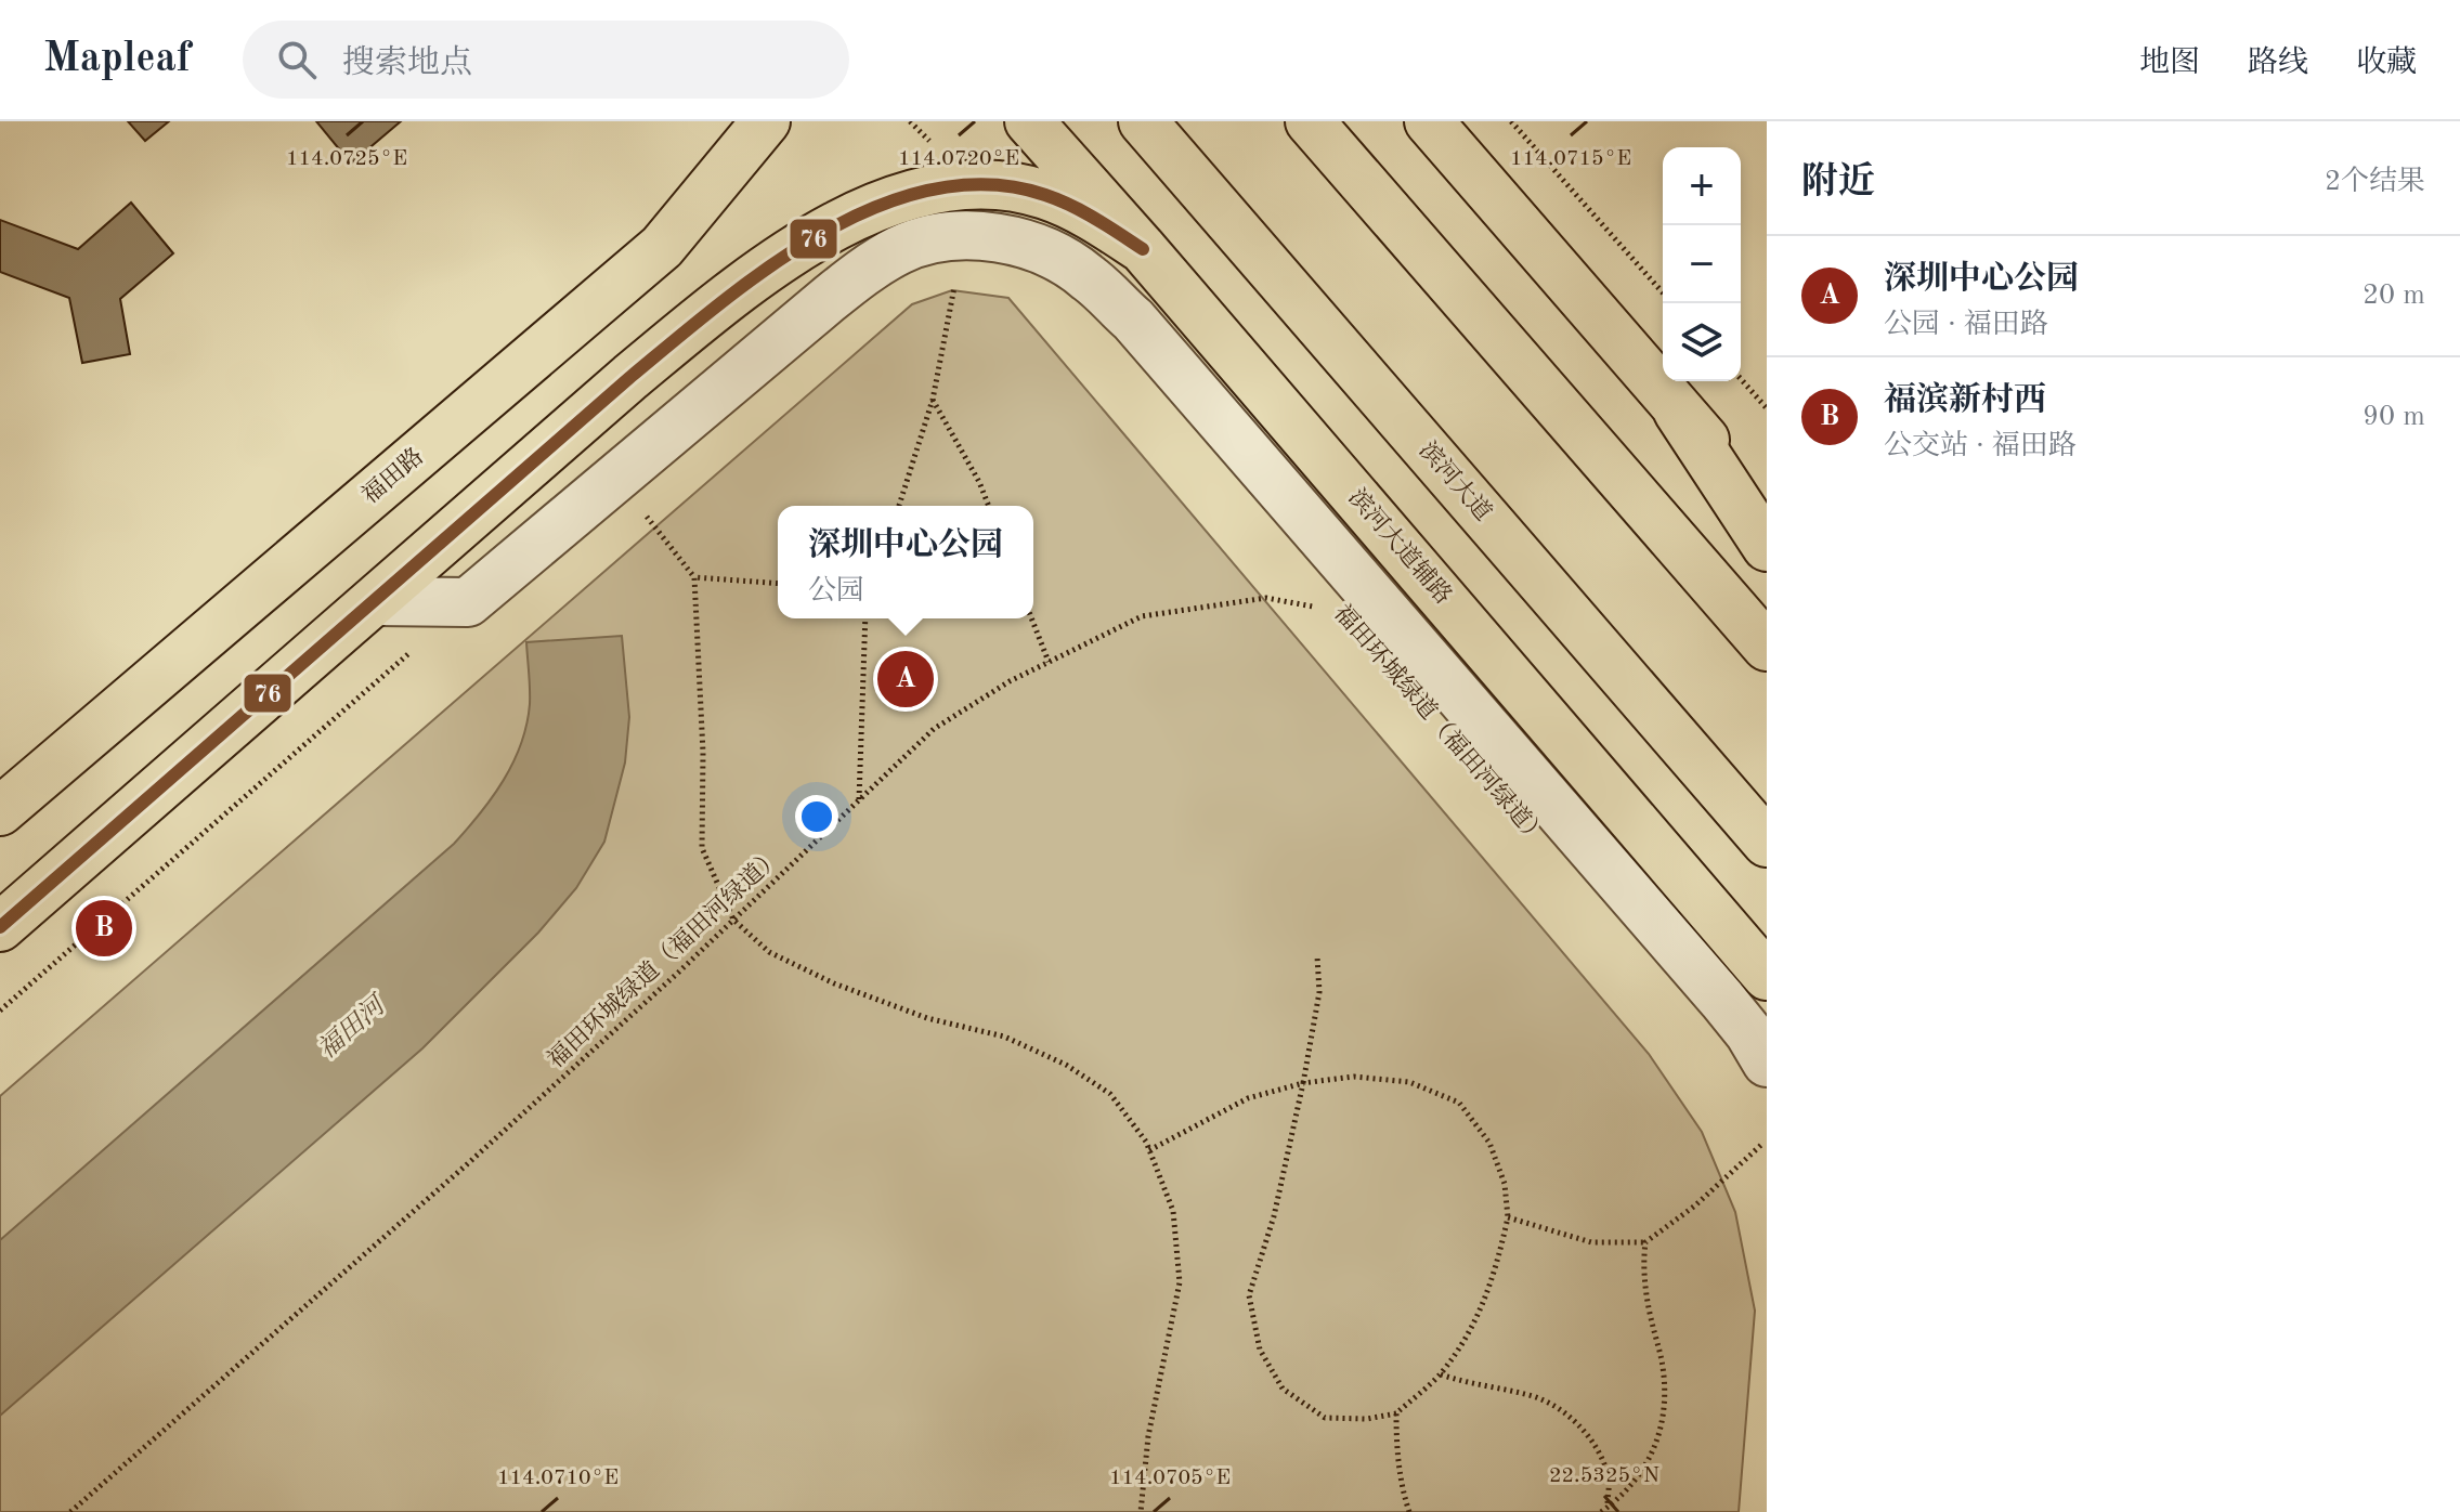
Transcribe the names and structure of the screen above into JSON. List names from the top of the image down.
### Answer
{
  "streets": {
    "main road": ["福田路", "滨河大道", "滨河大道辅路"],
    "path": ["福田环城绿道（福田河绿道）"]
  },
  "water": ["福田河"],
  "lines": ["transit line 76"],
  "page": {
    "header": "Mapleaf",
    "search": "搜索地点",
    "nav": ["地图", "路线", "收藏"],
    "heading": ["附近", "2个结果"],
    "map_buttons": ["+", "−"],
    "list": [
      {
        "mark": "A",
        "name": "深圳中心公园",
        "note": "公园 · 福田路",
        "value": "20 m"
      },
      {
        "mark": "B",
        "name": "福滨新村西",
        "note": "公交站 · 福田路",
        "value": "90 m"
      }
    ],
    "popup": ["深圳中心公园", "公园"],
    "pins": ["A", "B"]
  },
  "coordinates": [
    "114.0725°E",
    "114.0720°E",
    "114.0715°E",
    "22.5325°N",
    "114.0710°E",
    "114.0705°E"
  ]
}
